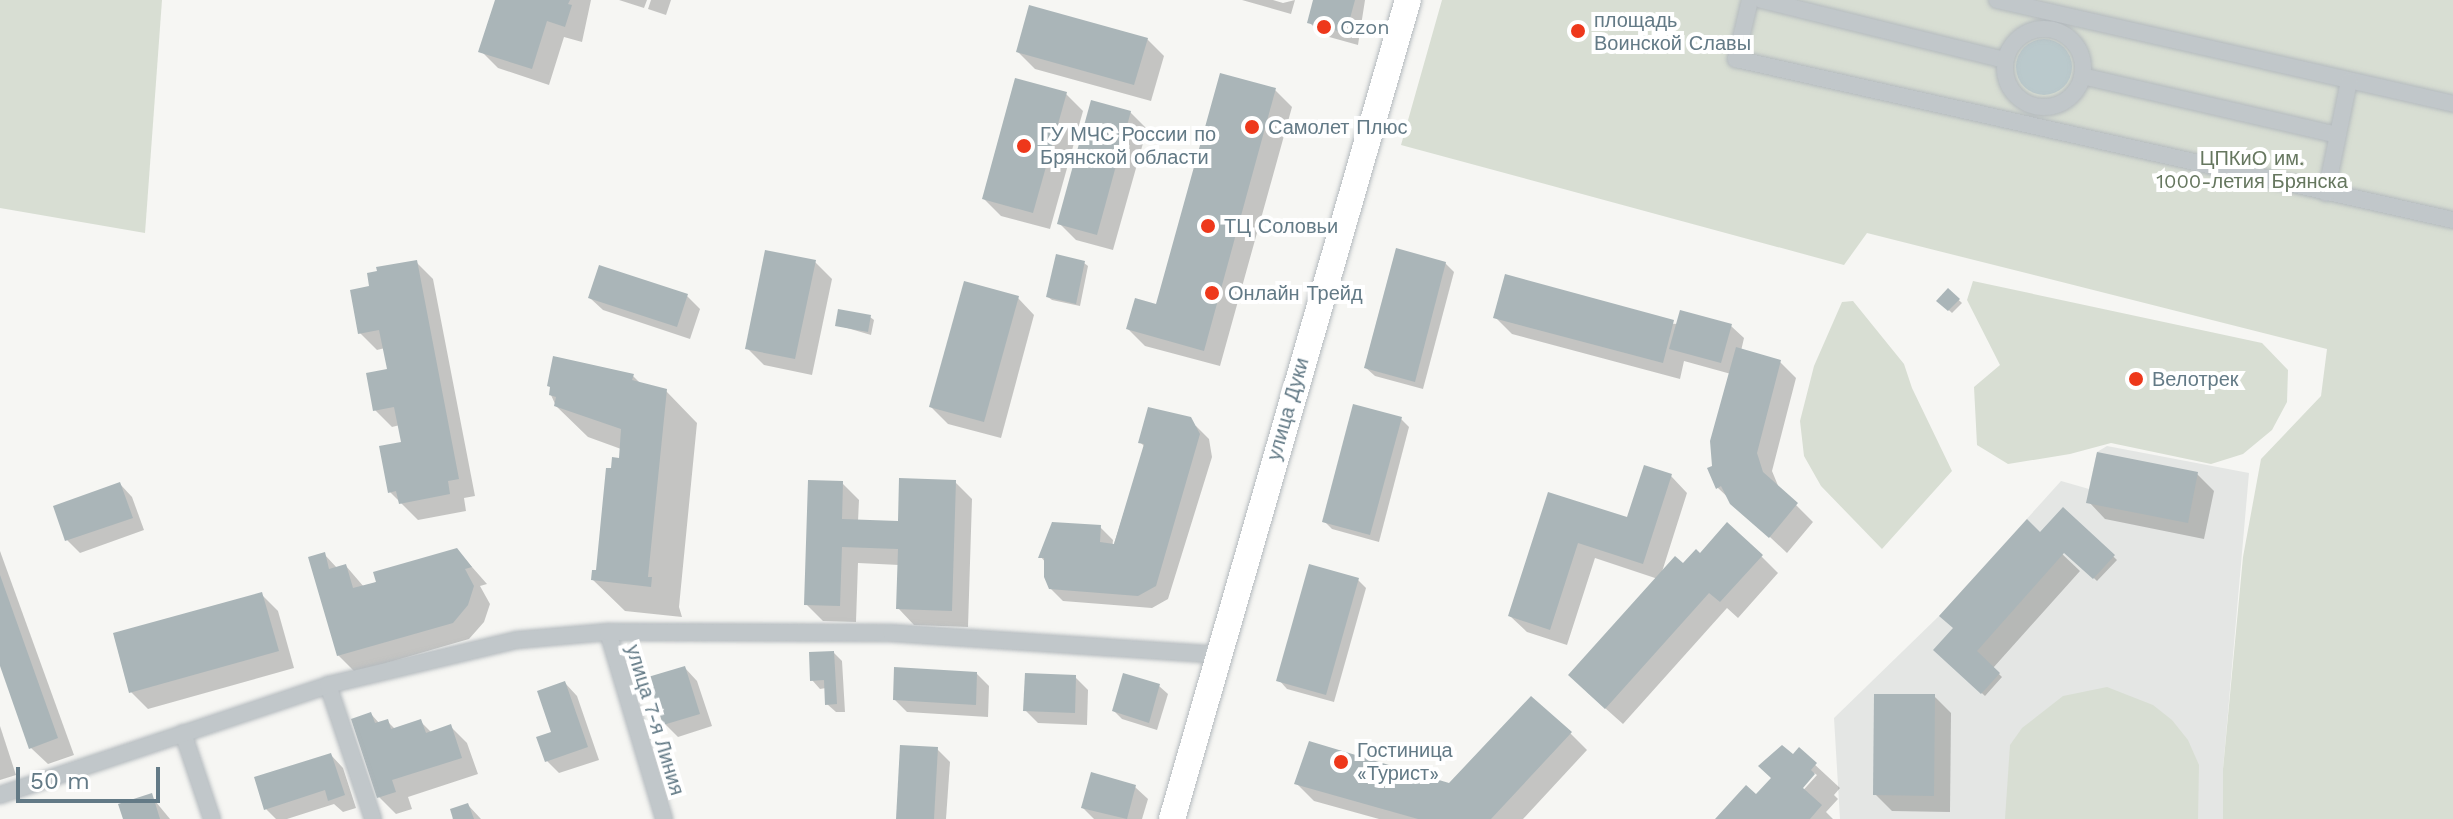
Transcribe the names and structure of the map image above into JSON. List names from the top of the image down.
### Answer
{
  "streets": {
    "main road": ["улица Дуки"],
    "street": ["улица 7-я Линия"]
  },
  "parks": ["ЦПКиО им. 1000-летия Брянска"],
  "places": [
    "Ozon",
    "площадь Воинской Славы",
    "Самолет Плюс",
    "ГУ МЧС России по Брянской области",
    "ТЦ Соловьи",
    "Онлайн Трейд",
    "Велотрек",
    "Гостиница «Турист»"
  ],
  "scale_bar": "50 m"
}
